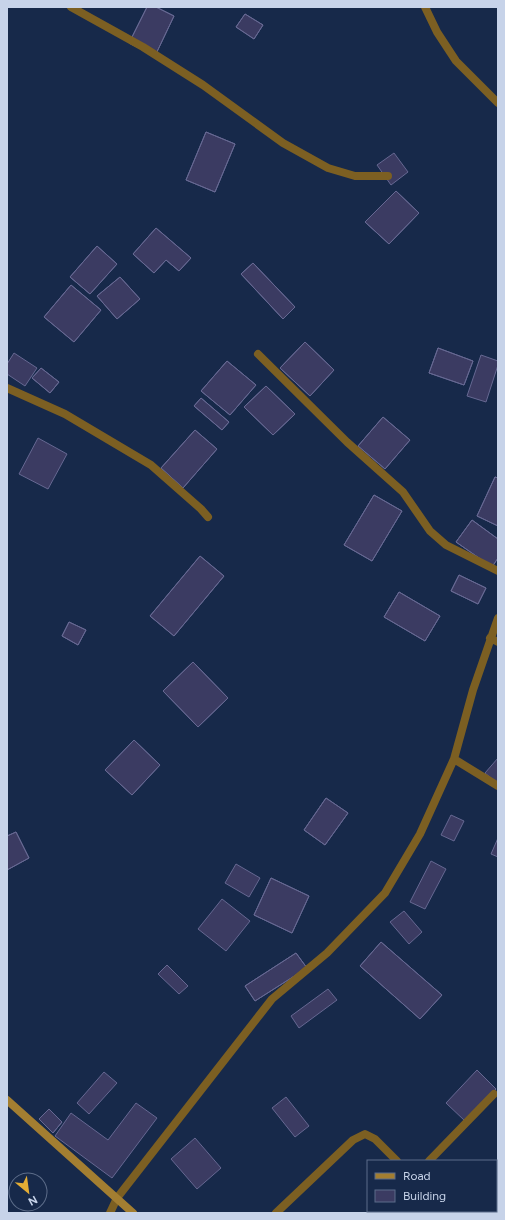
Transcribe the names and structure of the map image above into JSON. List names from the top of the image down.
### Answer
{
  "legend": ["Road", "Building"],
  "north": "bottom right"
}
